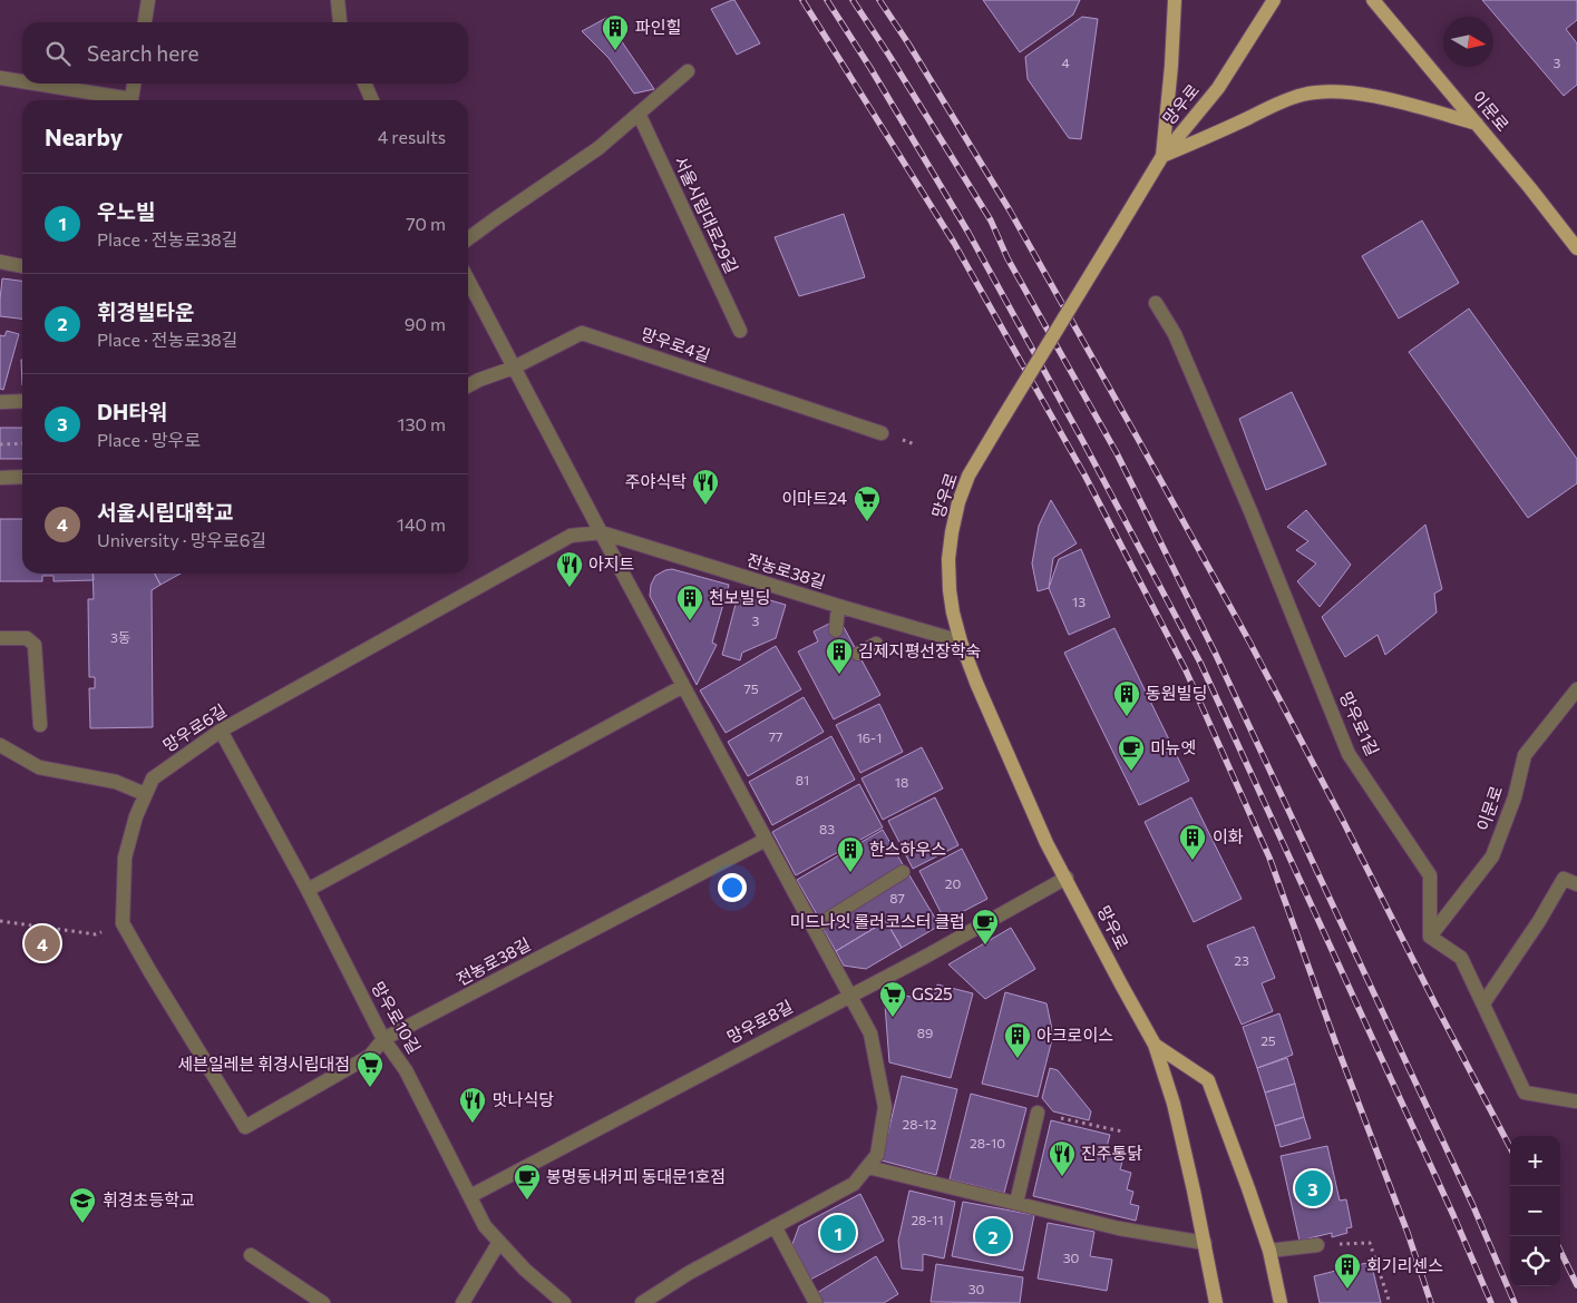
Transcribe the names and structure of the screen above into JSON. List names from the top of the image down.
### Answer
{
  "streets": {
    "main road": ["망우로", "이문로"],
    "street": [
      "서울시립대로29길",
      "망우로4길",
      "전농로38길",
      "망우로1길",
      "망우로6길",
      "망우로10길",
      "망우로8길"
    ]
  },
  "crossings": [
    ["망우로", "전농로38길"],
    ["망우로", "망우로8길"],
    ["이문로", "망우로1길"],
    ["전농로38길", "망우로6길"],
    ["전농로38길", "망우로10길"],
    ["망우로6길", "망우로10길"],
    ["망우로10길", "망우로8길"]
  ],
  "places": {
    "building": [
      "파인힐",
      "천보빌딩",
      "김제지평선장학숙",
      "동원빌딩",
      "이화",
      "한스하우스",
      "아크로이스",
      "회기리센스"
    ],
    "restaurant": [
      "주야식탁",
      "아지트",
      "맛나식당",
      "진주통닭"
    ],
    "supermarket": ["이마트24", "GS25", "세븐일레븐 휘경시립대점"],
    "cafe": ["미뉴엣", "미드나잇 롤러코스터 클럽", "봉명동내커피 동대문1호점"],
    "school or university": ["휘경초등학교"]
  },
  "house_numbers": [
    "4",
    "3",
    "13",
    "3",
    "3동",
    "75",
    "77",
    "16-1",
    "81",
    "18",
    "83",
    "20",
    "87",
    "23",
    "89",
    "25",
    "28-12",
    "28-10",
    "28-11",
    "30",
    "30"
  ],
  "north": "right",
  "page": {
    "search": "Search here",
    "heading": ["Nearby", "4 results"],
    "list": [
      {
        "mark": "1",
        "name": "우노빌",
        "note": "Place · 전농로38길",
        "value": "70 m"
      },
      {
        "mark": "2",
        "name": "휘경빌타운",
        "note": "Place · 전농로38길",
        "value": "90 m"
      },
      {
        "mark": "3",
        "name": "DH타워",
        "note": "Place · 망우로",
        "value": "130 m"
      },
      {
        "mark": "4",
        "name": "서울시립대학교",
        "note": "University · 망우로6길",
        "value": "140 m"
      }
    ],
    "pins": [
      "4",
      "3",
      "1",
      "2"
    ],
    "map_buttons": ["+", "−"]
  }
}
